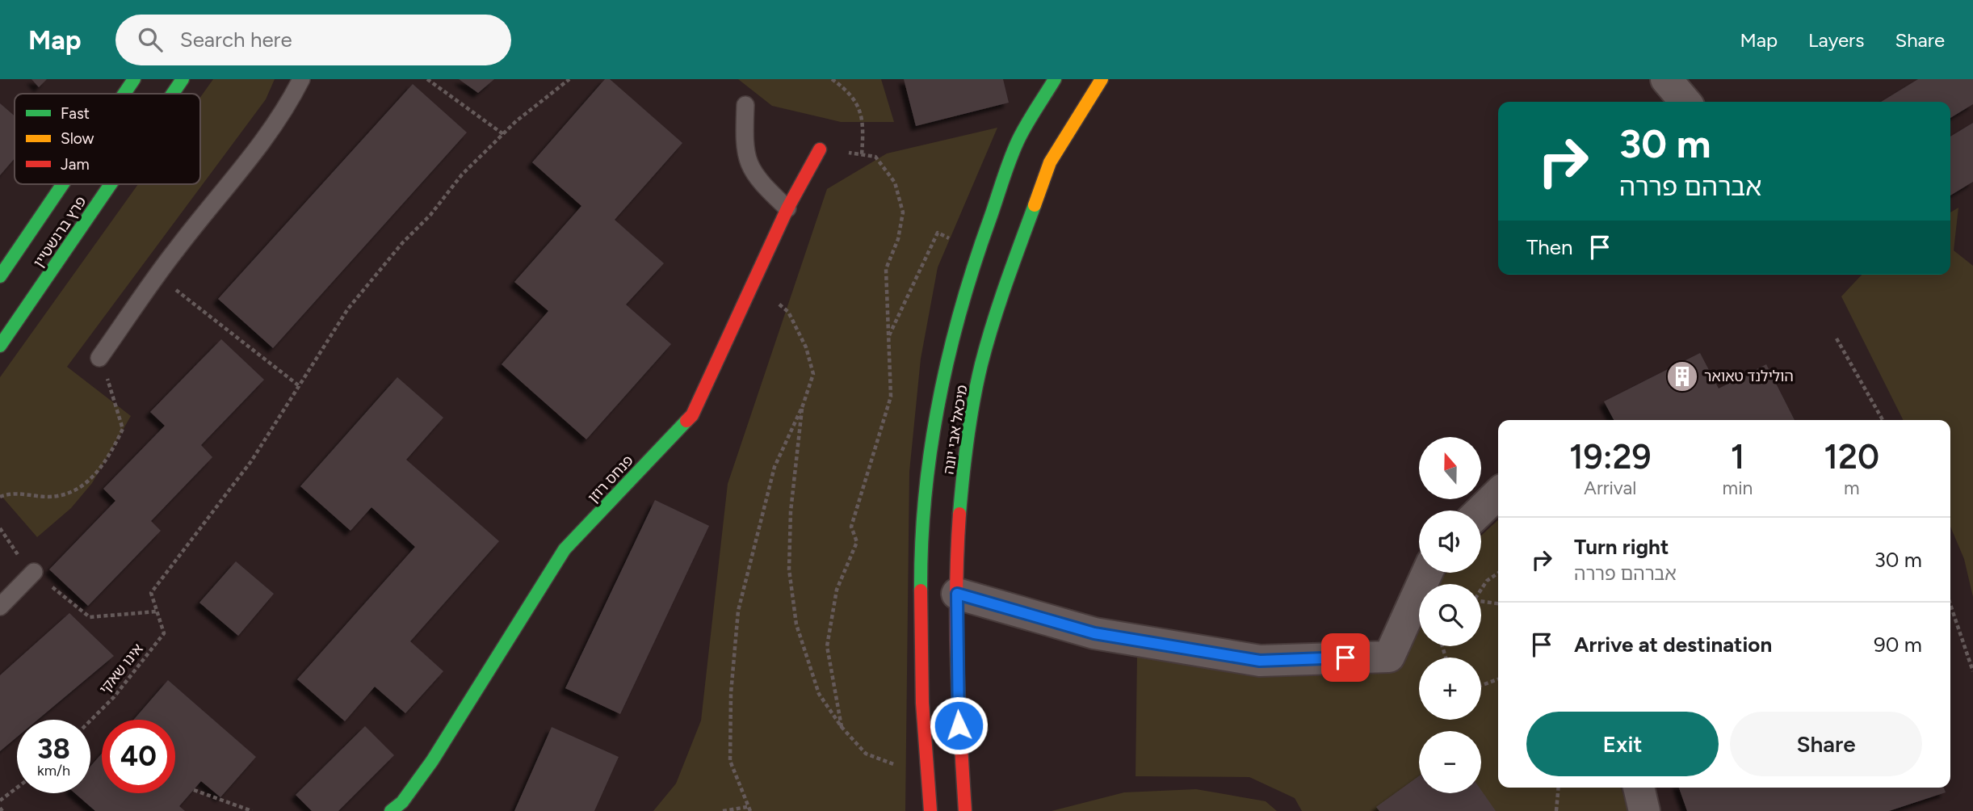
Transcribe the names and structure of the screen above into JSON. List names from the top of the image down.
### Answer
{
  "streets": {
    "street": ["פרץ ברנשטיין", "מיכאל אבי יונה", "פנחס רוזן"],
    "path": ["אינו שאקי"]
  },
  "places": {
    "building": ["הולילנד טאואר"]
  },
  "legend": ["Fast", "Slow", "Jam"],
  "north": "top",
  "page": {
    "header": "Map",
    "search": "Search here",
    "nav": ["Map", "Layers", "Share"],
    "turn": ["30 m", "אברהם פררה"],
    "then": "Then",
    "eta": [
      "19:29",
      "Arrival",
      "1",
      "min",
      "120",
      "m"
    ],
    "map_buttons": ["+", "−"],
    "list": [
      {
        "name": "Turn right",
        "note": "אברהם פררה",
        "value": "30 m"
      },
      {
        "name": "Arrive at destination",
        "value": "90 m"
      }
    ],
    "buttons": ["Exit", "Share"],
    "speed": "38 km/h",
    "limit": "40"
  }
}
